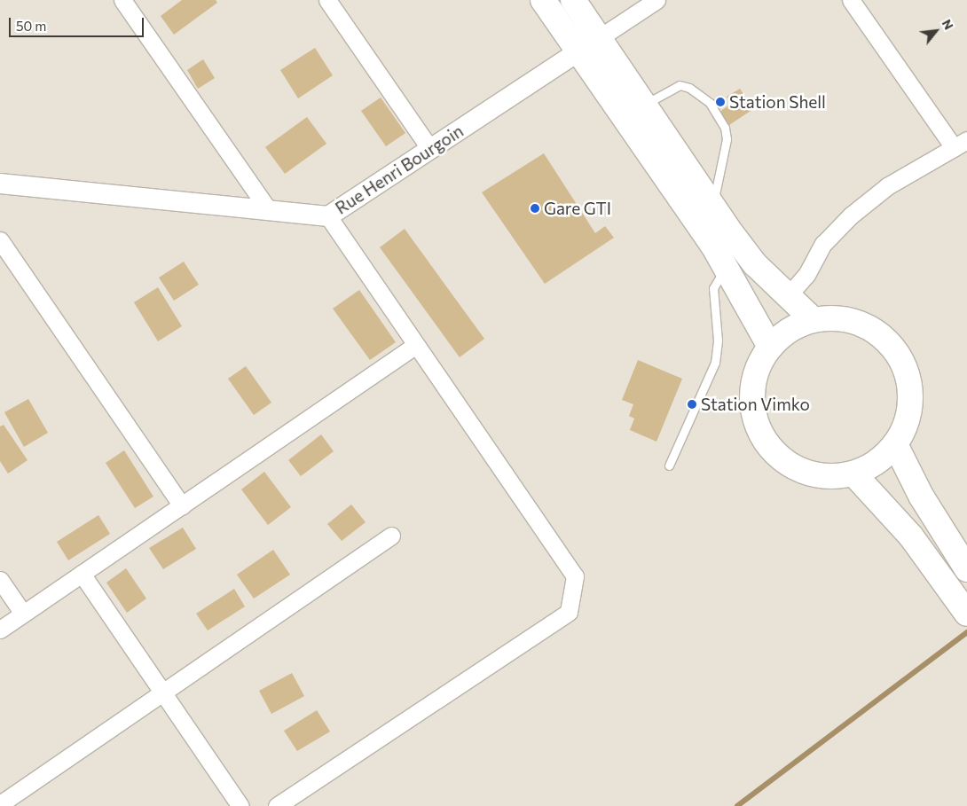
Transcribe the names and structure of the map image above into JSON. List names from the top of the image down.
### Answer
{
  "streets": {
    "street": ["Rue Henri Bourgoin"]
  },
  "places": ["Station Shell", "Gare GTI", "Station Vimko"],
  "scale_bar": "50 m",
  "north": "top right"
}
